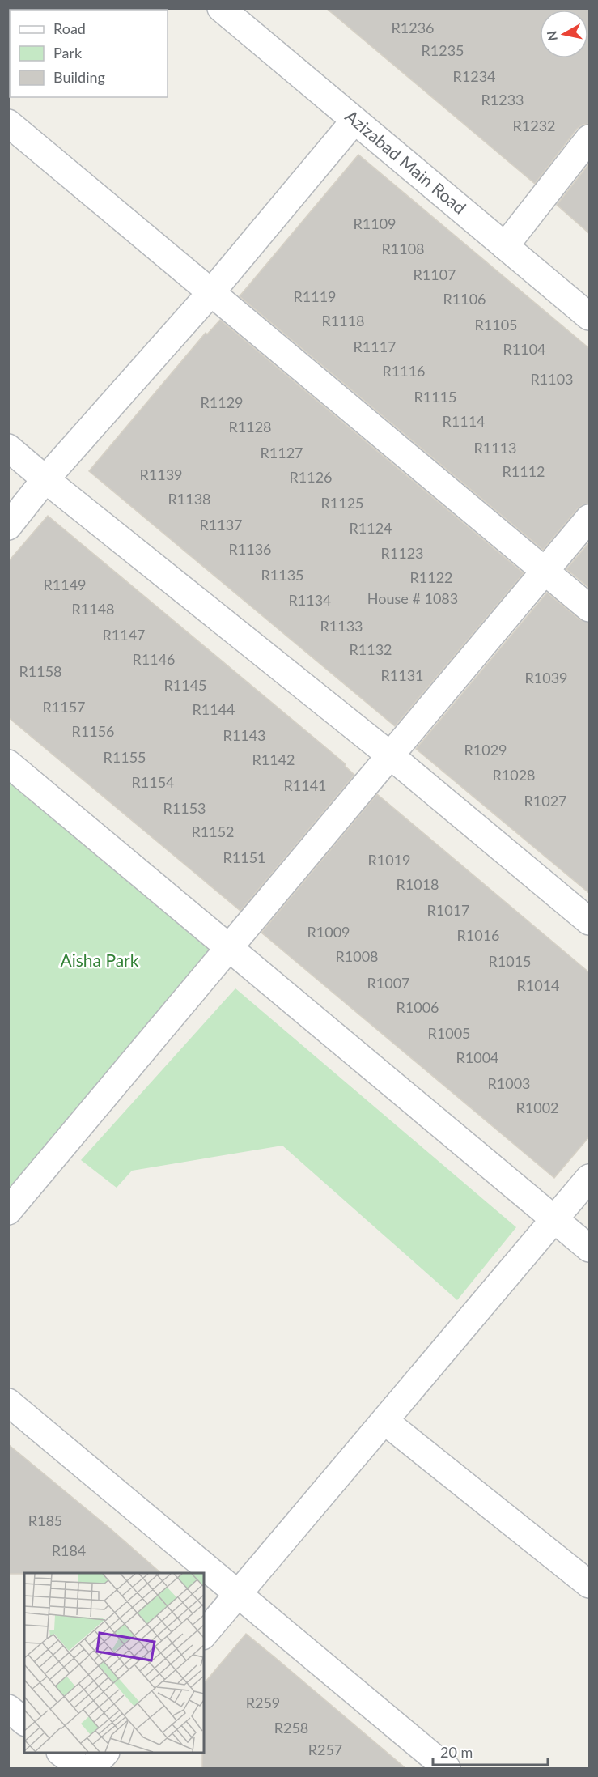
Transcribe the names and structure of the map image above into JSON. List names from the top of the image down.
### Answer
{
  "streets": {
    "street": ["Azizabad Main Road"]
  },
  "parks": ["Aisha Park"],
  "house_numbers": [
    "R1236",
    "R1235",
    "R1234",
    "R1233",
    "R1232",
    "R1109",
    "R1108",
    "R1107",
    "R1119",
    "R1106",
    "R1118",
    "R1105",
    "R1117",
    "R1104",
    "R1116",
    "R1103",
    "R1115",
    "R1129",
    "R1114",
    "R1128",
    "R1113",
    "R1127",
    "R1112",
    "R1139",
    "R1126",
    "R1138",
    "R1125",
    "R1137",
    "R1124",
    "R1136",
    "R1123",
    "R1135",
    "R1122",
    "R1149",
    "House # 1083",
    "R1134",
    "R1148",
    "R1133",
    "R1147",
    "R1132",
    "R1146",
    "R1158",
    "R1131",
    "R1039",
    "R1145",
    "R1157",
    "R1144",
    "R1156",
    "R1143",
    "R1029",
    "R1155",
    "R1142",
    "R1028",
    "R1154",
    "R1141",
    "R1027",
    "R1153",
    "R1152",
    "R1151",
    "R1019",
    "R1018",
    "R1017",
    "R1009",
    "R1016",
    "R1008",
    "R1015",
    "R1007",
    "R1014",
    "R1006",
    "R1005",
    "R1004",
    "R1003",
    "R1002",
    "R185",
    "R184",
    "R259",
    "R258",
    "R257"
  ],
  "legend": ["Road", "Park", "Building"],
  "scale_bar": "20 m",
  "north": "left"
}
